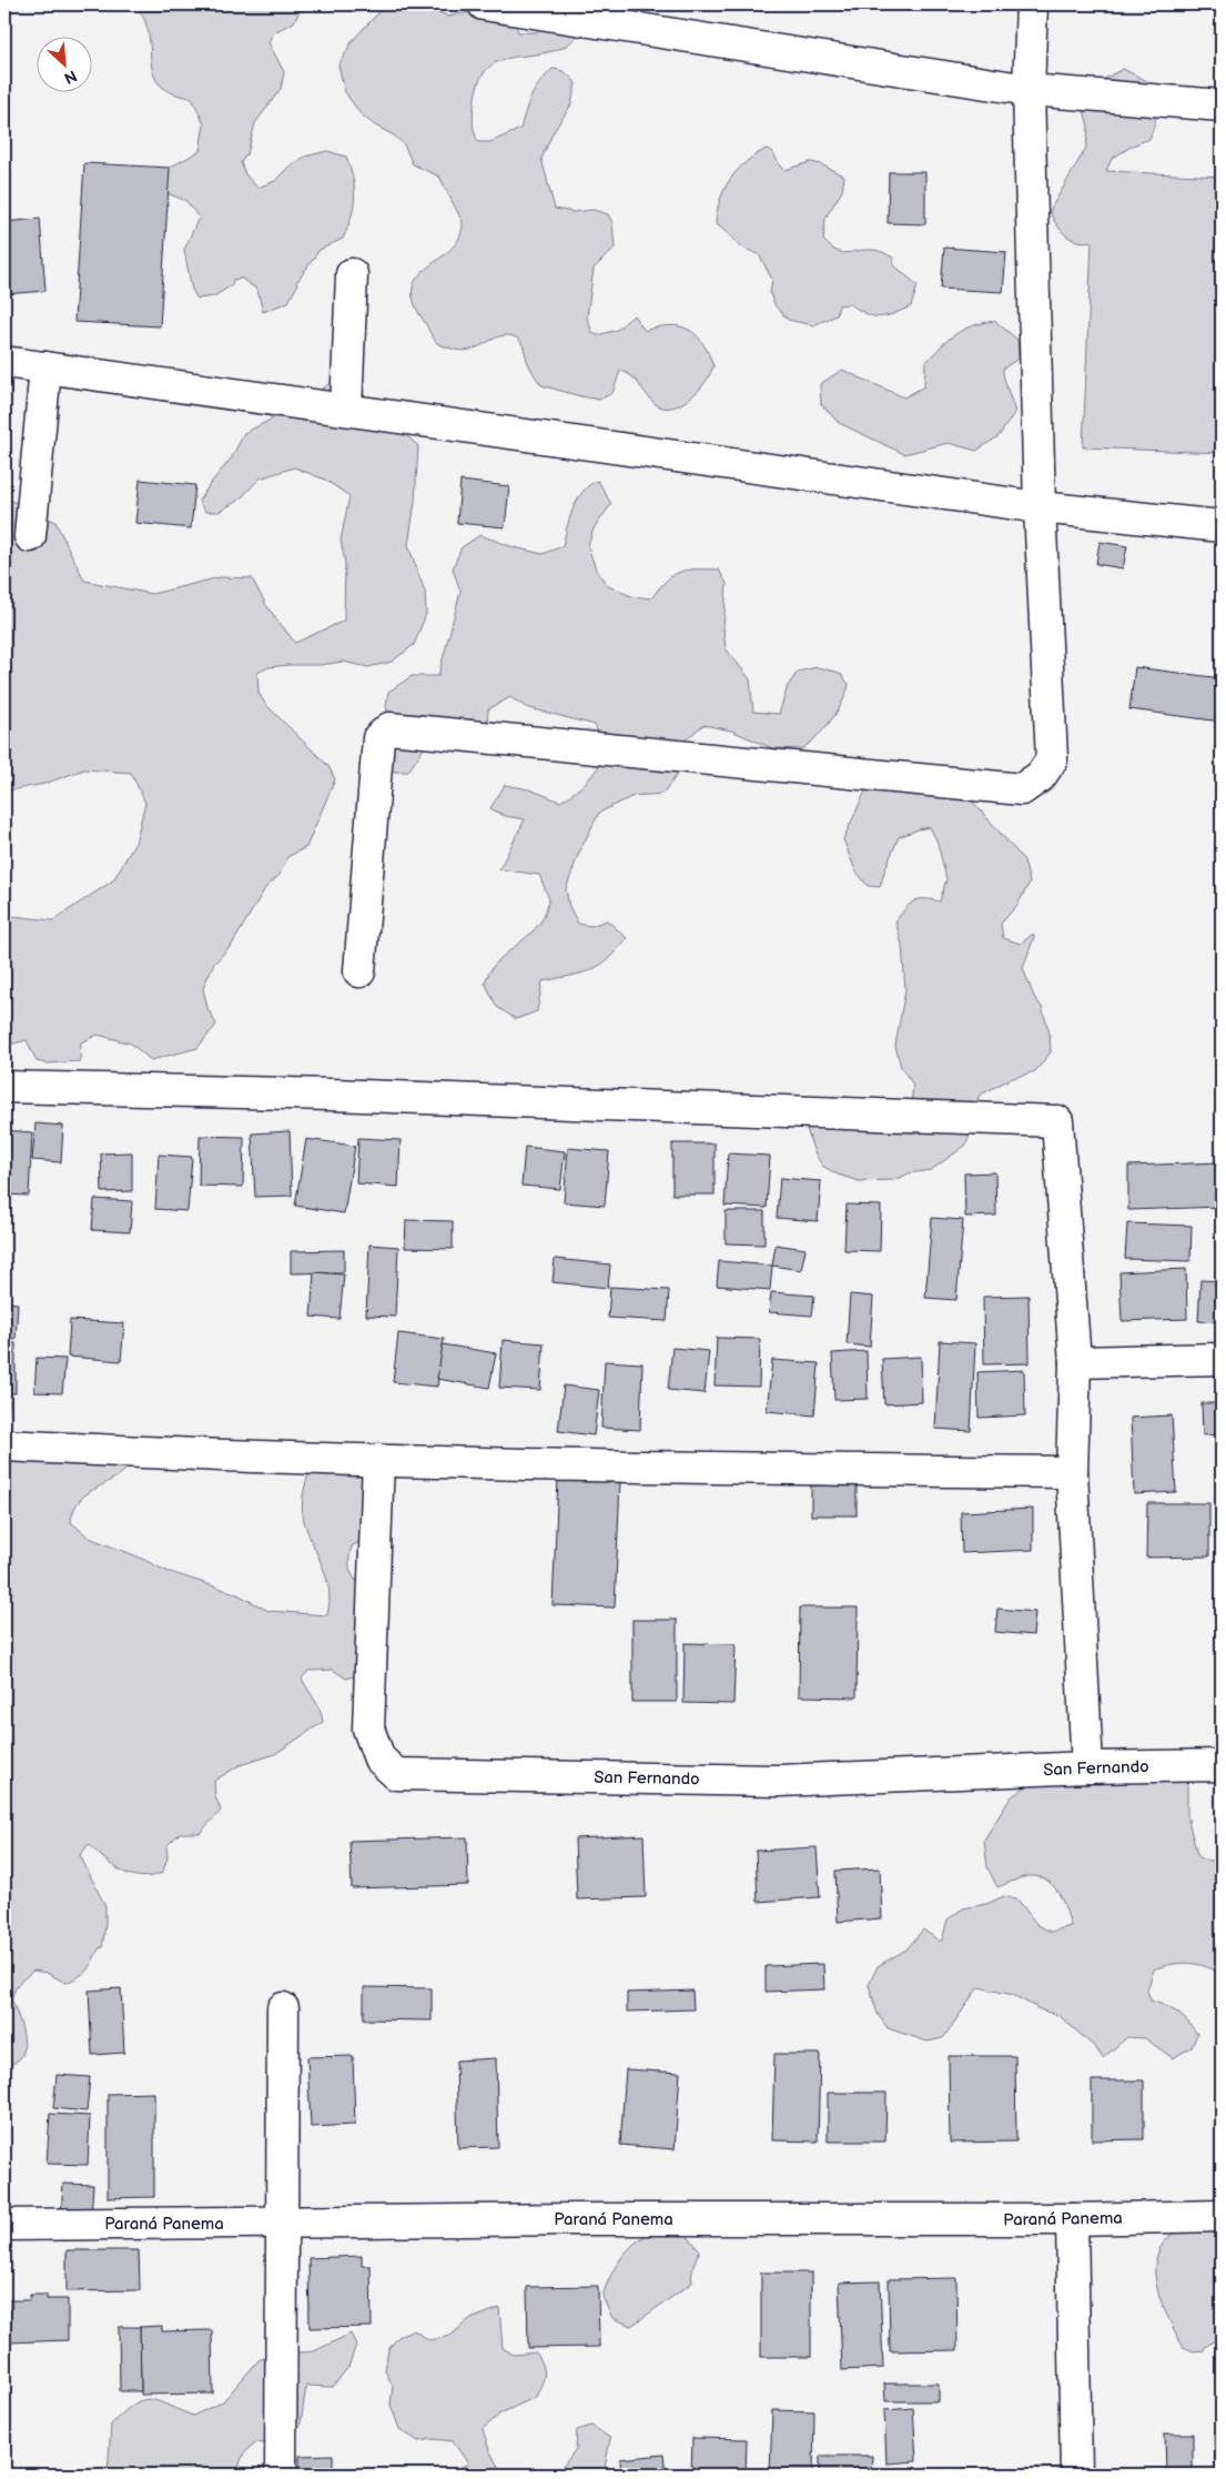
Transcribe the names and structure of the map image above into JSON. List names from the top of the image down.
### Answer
{
  "streets": {
    "street": ["San Fernando", "Paraná Panema"]
  },
  "north": "bottom right"
}
